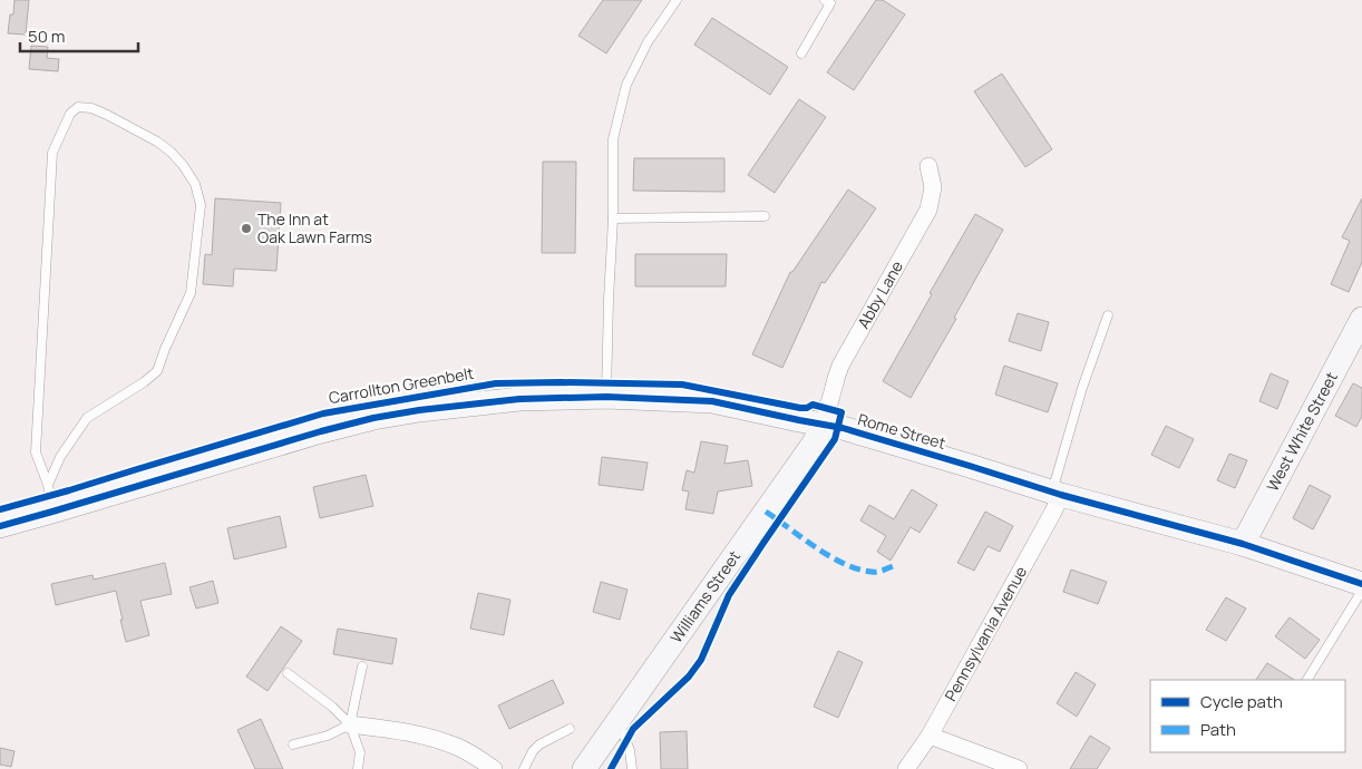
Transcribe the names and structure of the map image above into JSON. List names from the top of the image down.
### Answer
{
  "streets": {
    "street": [
      "Abby Lane",
      "Rome Street",
      "West White Street",
      "Williams Street",
      "Pennsylvania Avenue"
    ],
    "cycle path": ["Carrollton Greenbelt"]
  },
  "crossings": [
    ["Abby Lane", "Rome Street"],
    ["Abby Lane", "Williams Street"],
    ["Rome Street", "West White Street"],
    ["Rome Street", "Williams Street"],
    ["Rome Street", "Pennsylvania Avenue"]
  ],
  "places": ["The Inn at Oak Lawn Farms"],
  "legend": ["Cycle path", "Path"],
  "scale_bar": "50 m"
}
